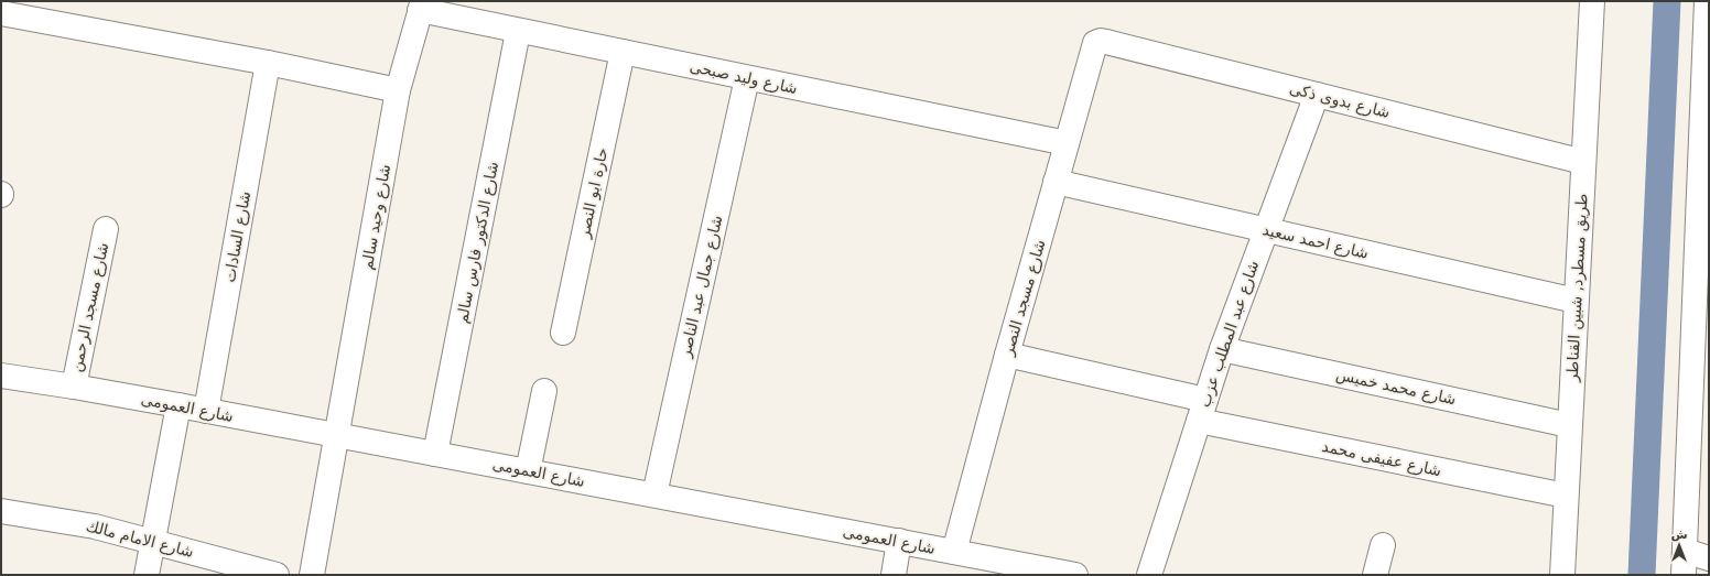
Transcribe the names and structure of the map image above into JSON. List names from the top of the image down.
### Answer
{
  "streets": {
    "street": [
      "شارع وليد صبحى",
      "شارع بدوى ذكى",
      "حارة ابو النصر",
      "شارع وحيد سالم",
      "شارع السادات",
      "شارع احمد سعيد",
      "شارع الدكتور فارس سالم",
      "شارع جمال عبد الناصر",
      "طريق مسطرد, شبين القناطر",
      "شارع مسجد النصر",
      "شارع مسجد الرحمن",
      "شارع عبد المطلب عزب",
      "شارع محمد خميس",
      "شارع العمومى",
      "شارع عفيفى محمد",
      "شارع الامام مالك"
    ]
  },
  "crossings": [
    ["شارع وليد صبحى", "حارة ابو النصر"],
    ["شارع وليد صبحى", "شارع وحيد سالم"],
    ["شارع وليد صبحى", "شارع الدكتور فارس سالم"],
    ["شارع وليد صبحى", "شارع جمال عبد الناصر"],
    ["شارع وليد صبحى", "شارع مسجد النصر"],
    ["شارع بدوى ذكى", "طريق مسطرد, شبين القناطر"],
    ["شارع بدوى ذكى", "شارع مسجد النصر"],
    ["شارع بدوى ذكى", "شارع عبد المطلب عزب"],
    ["شارع وحيد سالم", "شارع العمومى"],
    ["شارع السادات", "شارع العمومى"],
    ["شارع احمد سعيد", "طريق مسطرد, شبين القناطر"],
    ["شارع احمد سعيد", "شارع مسجد النصر"],
    ["شارع احمد سعيد", "شارع عبد المطلب عزب"],
    ["شارع الدكتور فارس سالم", "شارع العمومى"],
    ["شارع جمال عبد الناصر", "شارع العمومى"],
    ["طريق مسطرد, شبين القناطر", "شارع محمد خميس"],
    ["طريق مسطرد, شبين القناطر", "شارع عفيفى محمد"],
    ["شارع مسجد النصر", "شارع العمومى"],
    ["شارع مسجد النصر", "شارع عفيفى محمد"],
    ["شارع مسجد الرحمن", "شارع العمومى"],
    ["شارع عبد المطلب عزب", "شارع محمد خميس"],
    ["شارع عبد المطلب عزب", "شارع عفيفى محمد"]
  ],
  "north": "top"
}
